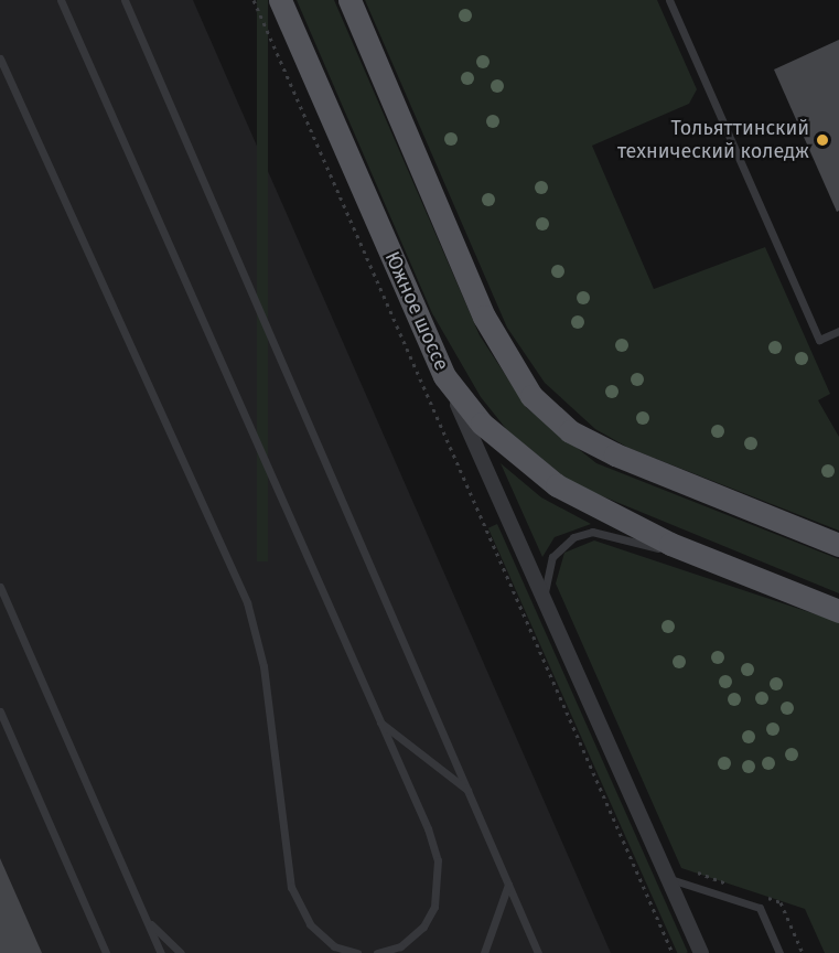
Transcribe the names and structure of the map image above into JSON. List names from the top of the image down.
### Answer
{
  "streets": {
    "main road": ["Южное шоссе"]
  },
  "places": ["Тольяттинский технический коледж"]
}
